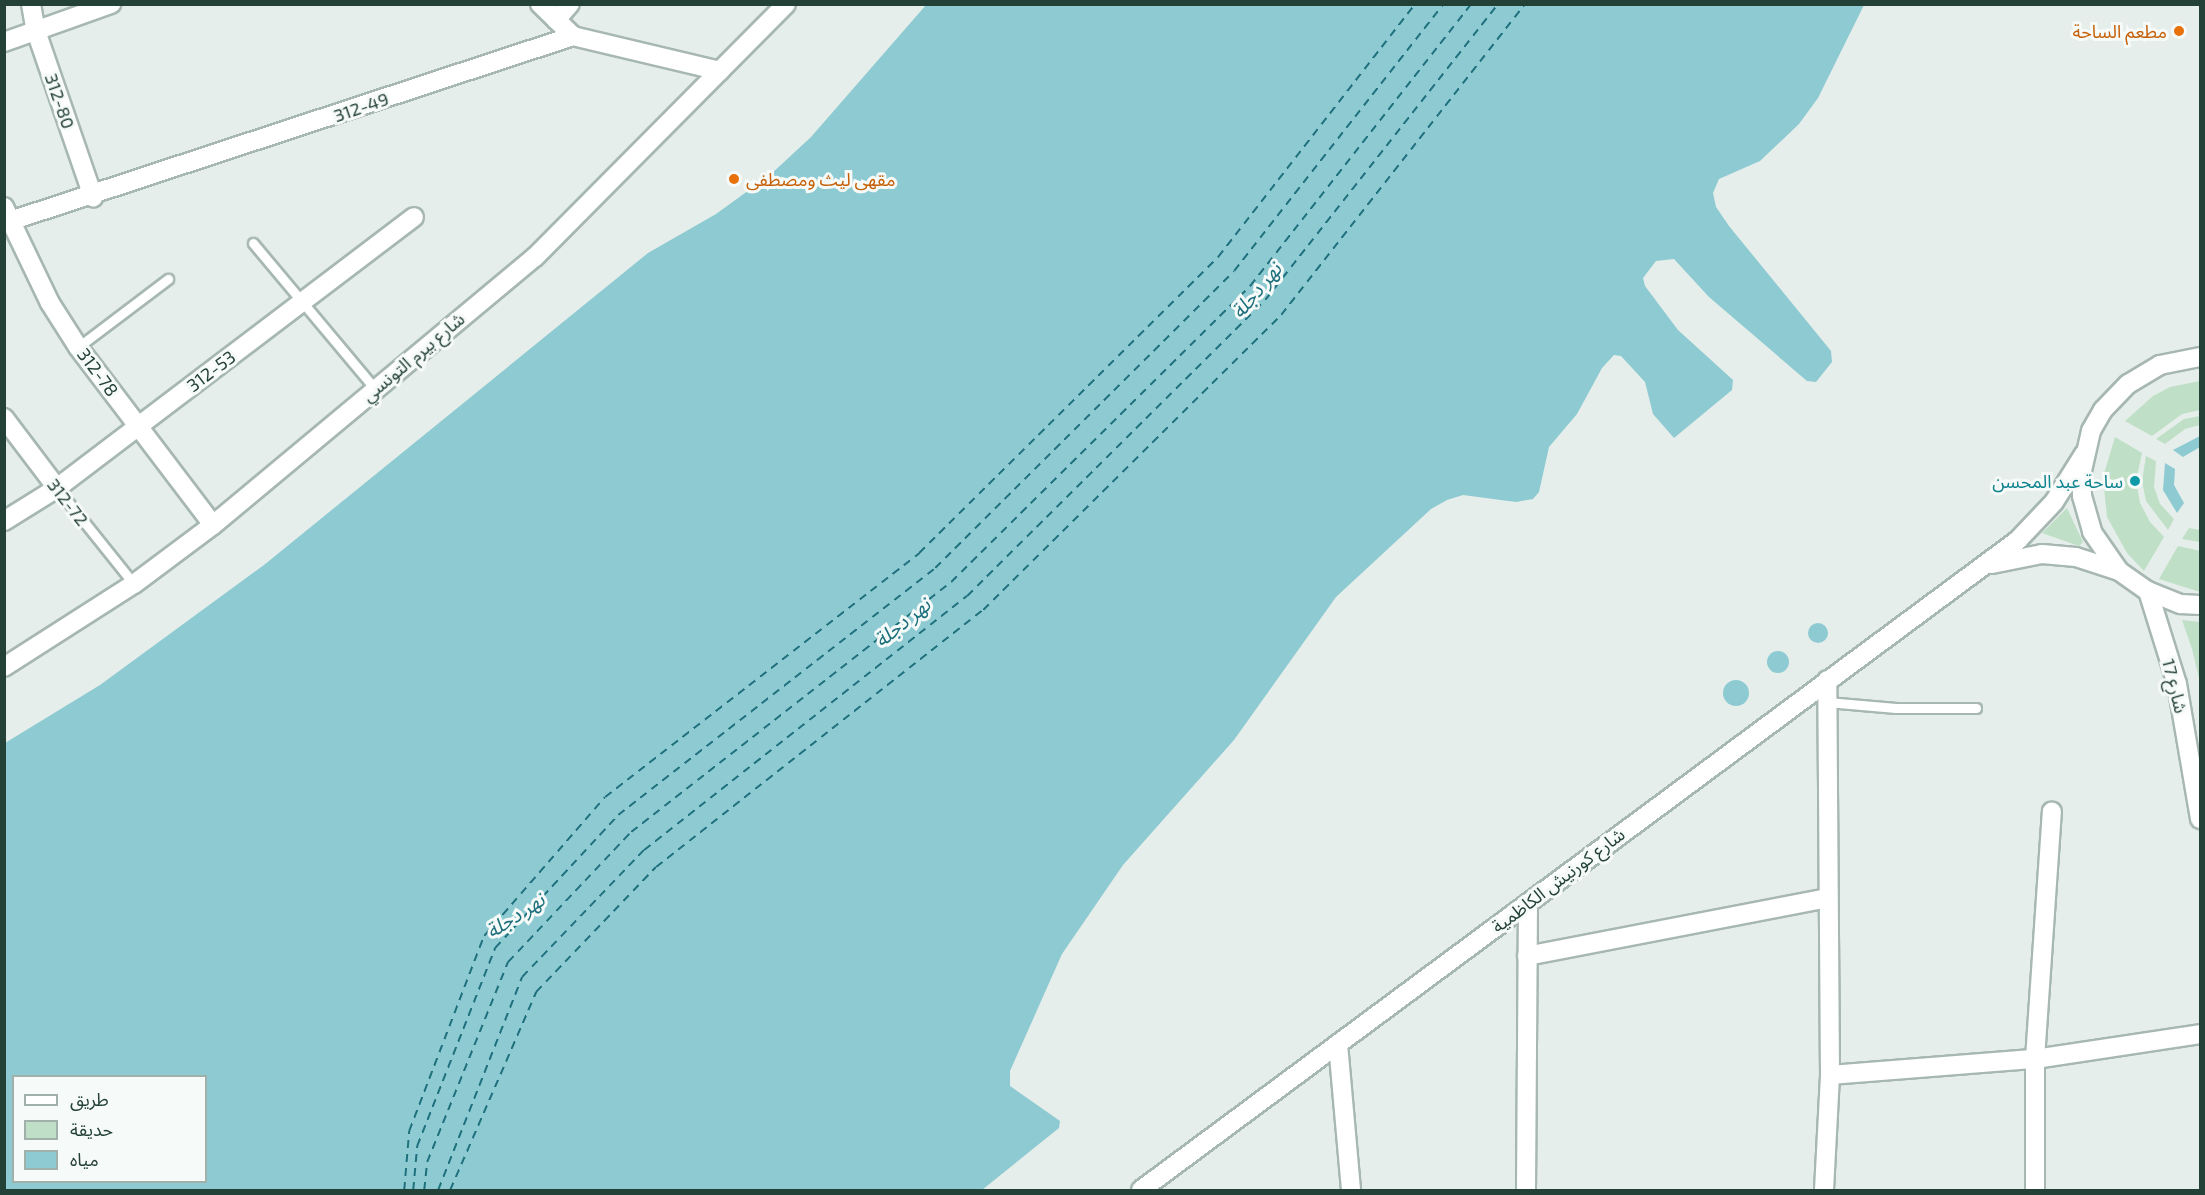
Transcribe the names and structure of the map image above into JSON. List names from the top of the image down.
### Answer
{
  "streets": {
    "street": [
      "312-80",
      "312-49",
      "شارع بيرم التونسي",
      "312-53",
      "312-78",
      "312-72",
      "شارع 17",
      "شارع كورنيش الكاظمية"
    ]
  },
  "crossings": [
    ["312-80", "312-49"],
    ["312-49", "312-78"],
    ["شارع بيرم التونسي", "312-78"],
    ["شارع بيرم التونسي", "312-72"],
    ["312-53", "312-78"],
    ["312-53", "312-72"]
  ],
  "water": ["نهر دجلة"],
  "places": ["مطعم الساحة", "مقهى ليث ومصطفى", "ساحة عبد المحسن"],
  "legend": ["طريق", "حديقة", "مياه"]
}
